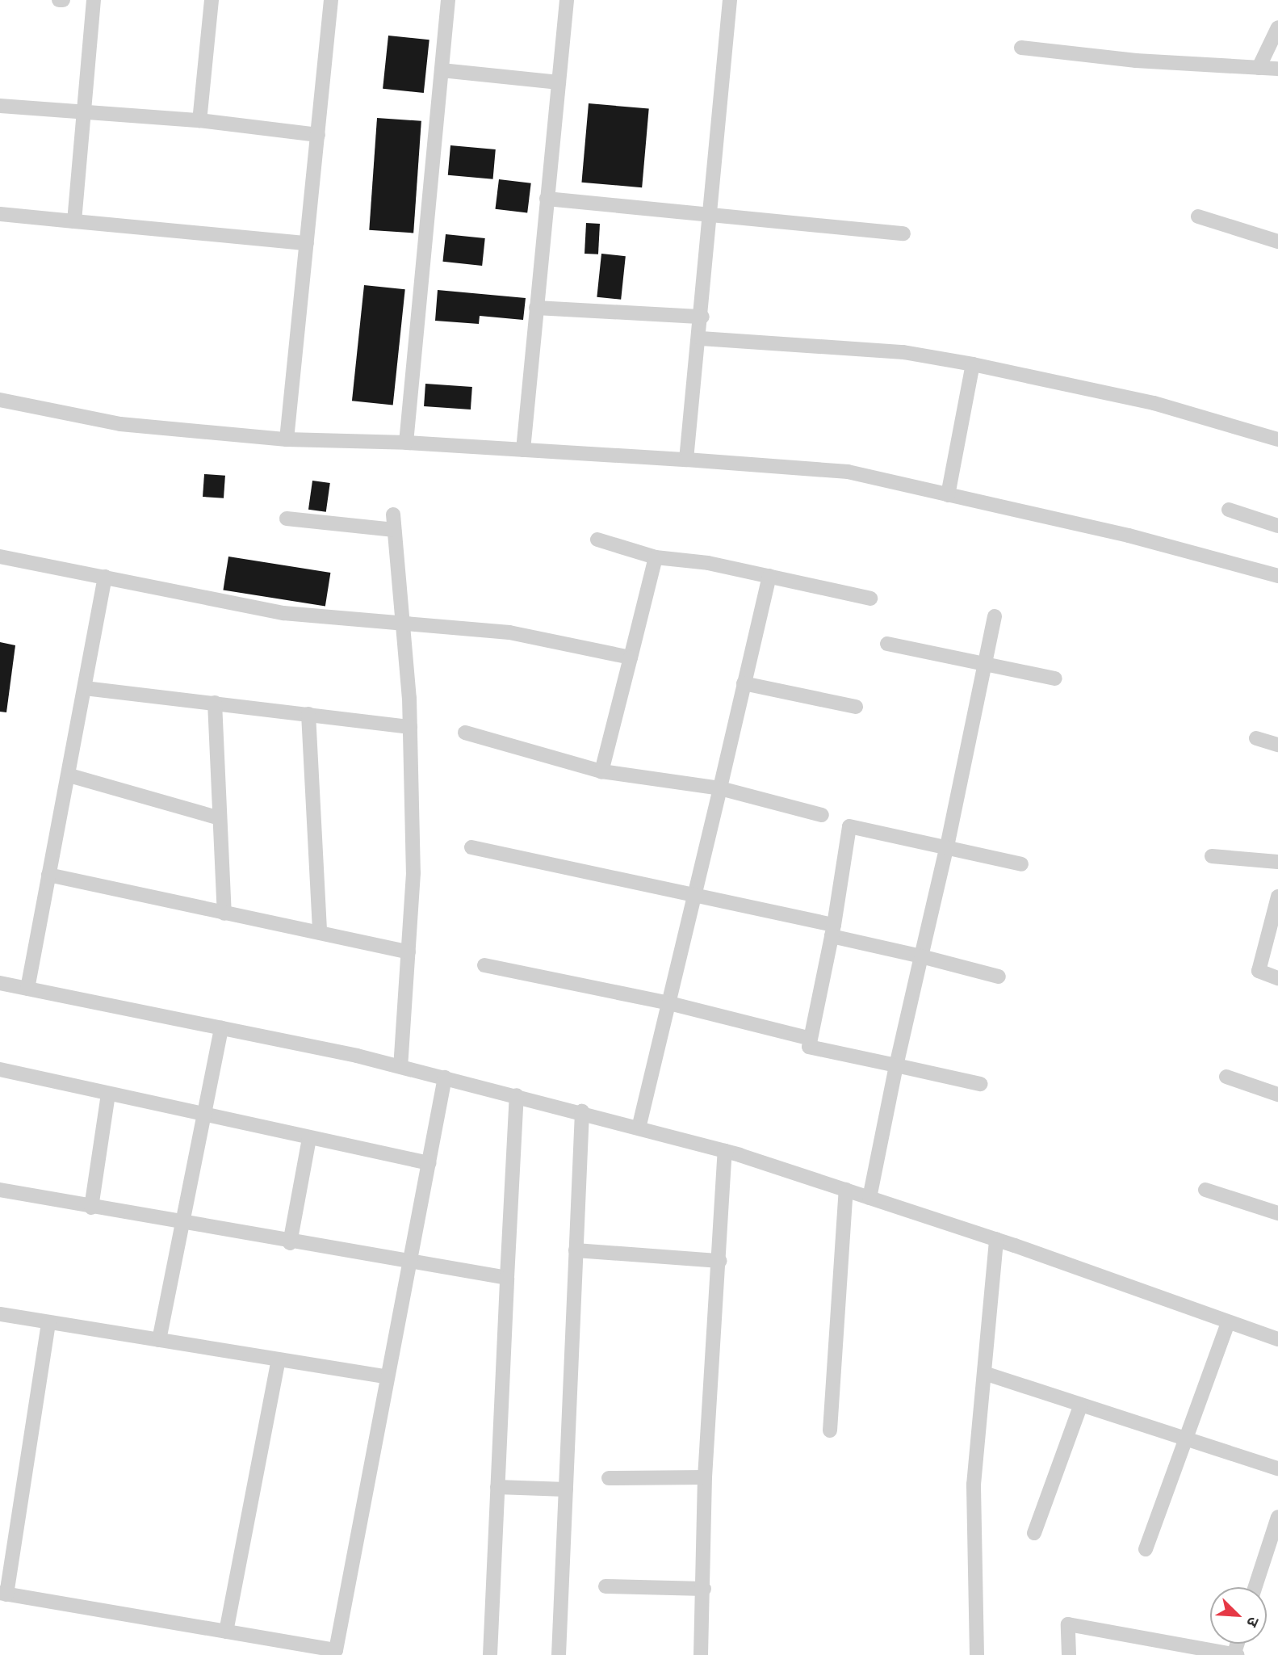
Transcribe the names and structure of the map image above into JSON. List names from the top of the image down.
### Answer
{
  "north": "bottom right"
}
